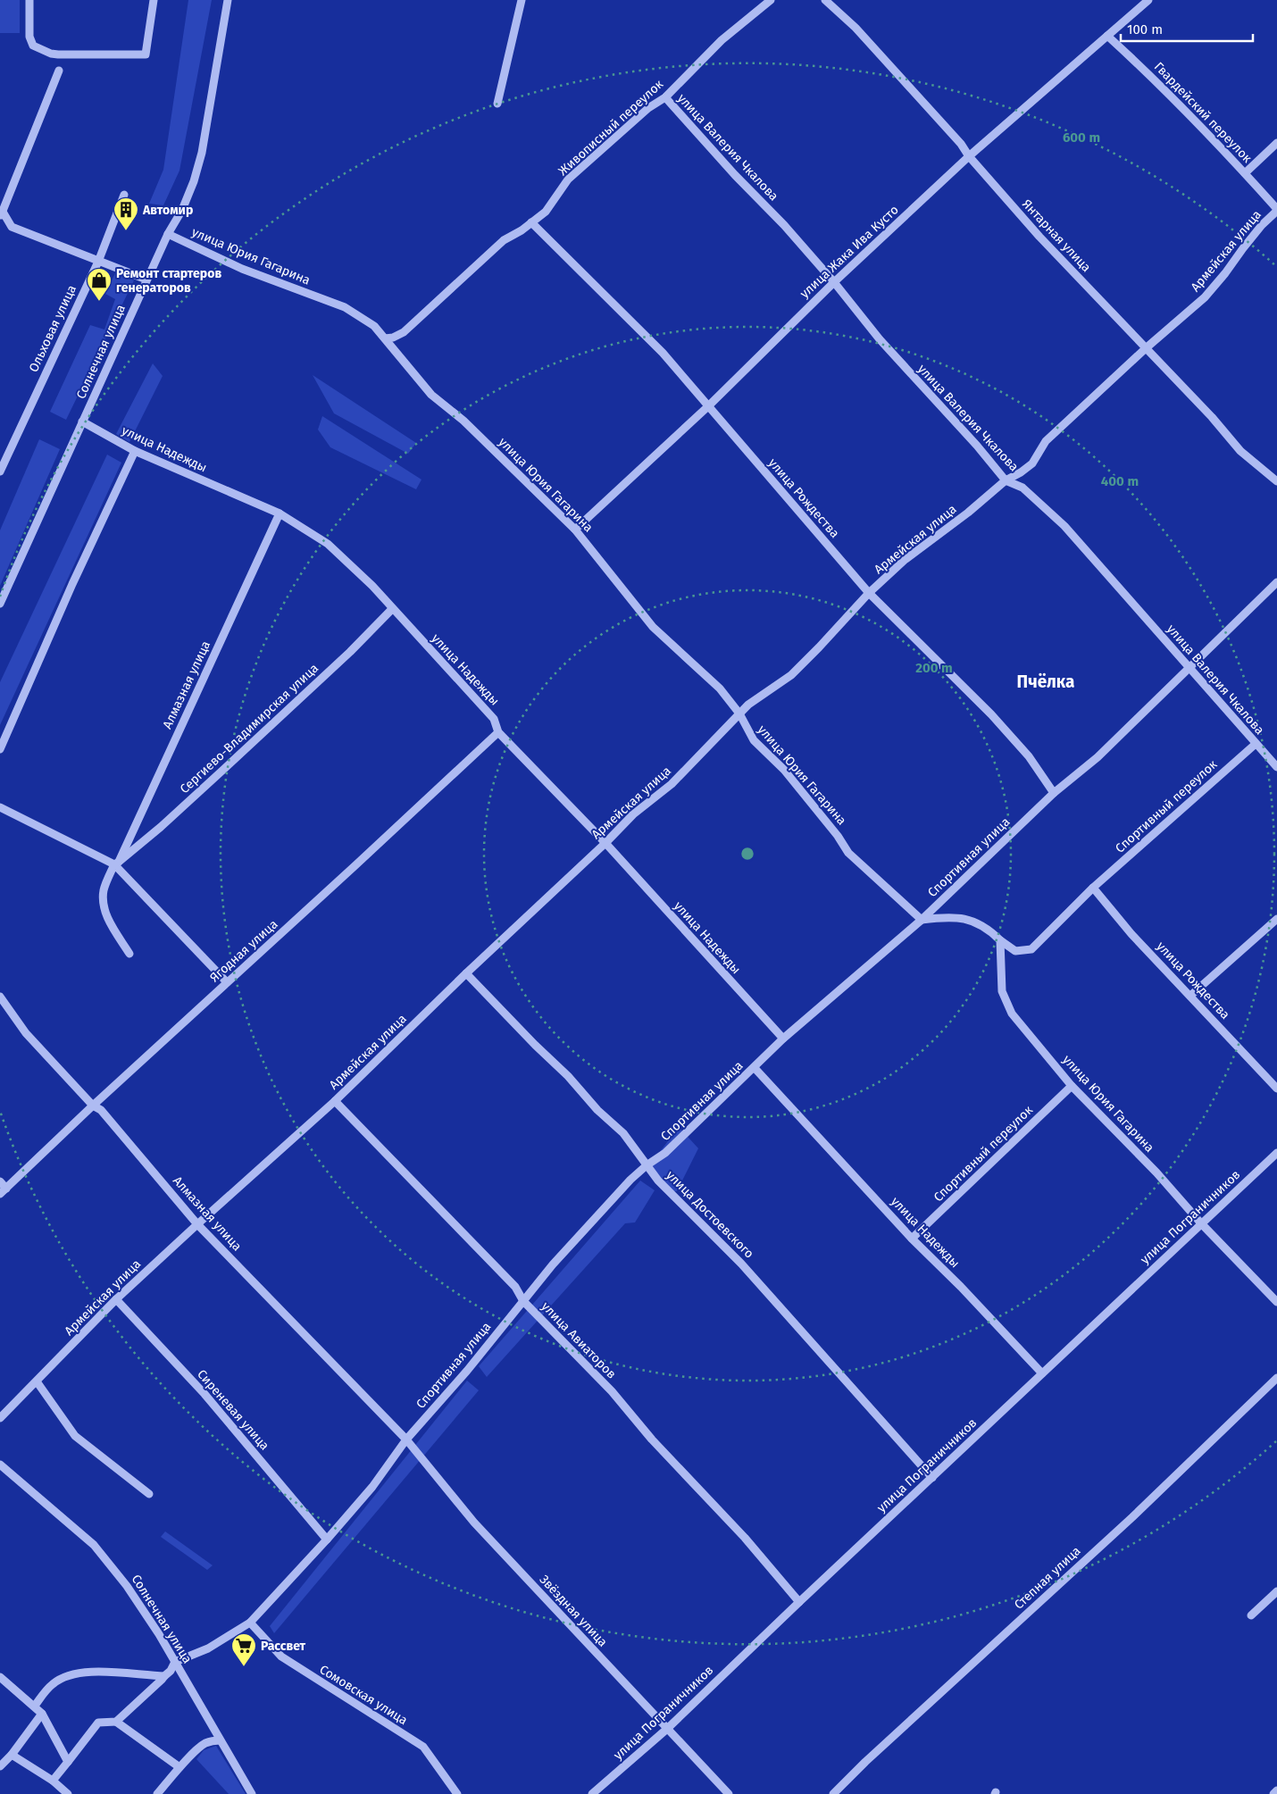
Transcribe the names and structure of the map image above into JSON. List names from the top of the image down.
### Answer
{
  "streets": {
    "street": [
      "Гвардейский переулок",
      "Живописный переулок",
      "улица Валерия Чкалова",
      "Янтарная улица",
      "Армейская улица",
      "улица Жака Ива Кусто",
      "улица Юрия Гагарина",
      "Ольховая улица",
      "Солнечная улица",
      "улица Надежды",
      "улица Рождества",
      "Алмазная улица",
      "Сергиево-Владимирская улица",
      "Спортивный переулок",
      "Спортивная улица",
      "Ягодная улица",
      "улица Достоевского",
      "улица Пограничников",
      "улица Авиаторов",
      "Сиреневая улица",
      "Степная улица",
      "Звёздная улица",
      "Сомовская улица"
    ]
  },
  "crossings": [
    ["Гвардейский переулок", "Армейская улица"],
    ["Гвардейский переулок", "улица Жака Ива Кусто"],
    ["Живописный переулок", "улица Валерия Чкалова"],
    ["Живописный переулок", "улица Юрия Гагарина"],
    ["Живописный переулок", "улица Рождества"],
    ["улица Валерия Чкалова", "Армейская улица"],
    ["улица Валерия Чкалова", "улица Жака Ива Кусто"],
    ["улица Валерия Чкалова", "Спортивный переулок"],
    ["улица Валерия Чкалова", "Спортивная улица"],
    ["Янтарная улица", "Армейская улица"],
    ["Янтарная улица", "улица Жака Ива Кусто"],
    ["Армейская улица", "улица Юрия Гагарина"],
    ["Армейская улица", "улица Надежды"],
    ["Армейская улица", "улица Рождества"],
    ["Армейская улица", "Алмазная улица"],
    ["Армейская улица", "улица Достоевского"],
    ["Армейская улица", "улица Авиаторов"],
    ["Армейская улица", "Сиреневая улица"],
    ["улица Жака Ива Кусто", "улица Юрия Гагарина"],
    ["улица Жака Ива Кусто", "улица Рождества"],
    ["улица Юрия Гагарина", "Солнечная улица"],
    ["улица Юрия Гагарина", "Спортивный переулок"],
    ["улица Юрия Гагарина", "Спортивная улица"],
    ["улица Юрия Гагарина", "улица Пограничников"],
    ["Солнечная улица", "улица Надежды"],
    ["Солнечная улица", "Спортивная улица"],
    ["улица Надежды", "Алмазная улица"],
    ["улица Надежды", "Сергиево-Владимирская улица"],
    ["улица Надежды", "Спортивный переулок"],
    ["улица Надежды", "Спортивная улица"],
    ["улица Надежды", "Ягодная улица"],
    ["улица Надежды", "улица Пограничников"],
    ["улица Рождества", "Спортивный переулок"],
    ["улица Рождества", "Спортивная улица"],
    ["Алмазная улица", "Сергиево-Владимирская улица"],
    ["Алмазная улица", "Спортивная улица"],
    ["Алмазная улица", "Ягодная улица"],
    ["Алмазная улица", "Звёздная улица"],
    ["Спортивная улица", "улица Достоевского"],
    ["Спортивная улица", "улица Авиаторов"],
    ["Спортивная улица", "Сиреневая улица"],
    ["Спортивная улица", "Звёздная улица"],
    ["Спортивная улица", "Сомовская улица"],
    ["улица Достоевского", "улица Пограничников"],
    ["улица Пограничников", "улица Авиаторов"],
    ["улица Пограничников", "Звёздная улица"]
  ],
  "districts": ["Пчёлка"],
  "places": {
    "building": ["Автомир"],
    "shop": ["Ремонт стартеров генераторов"],
    "supermarket": ["Рассвет"]
  },
  "scale_bar": "100 m",
  "rings": ["600 m", "400 m", "200 m"]
}
